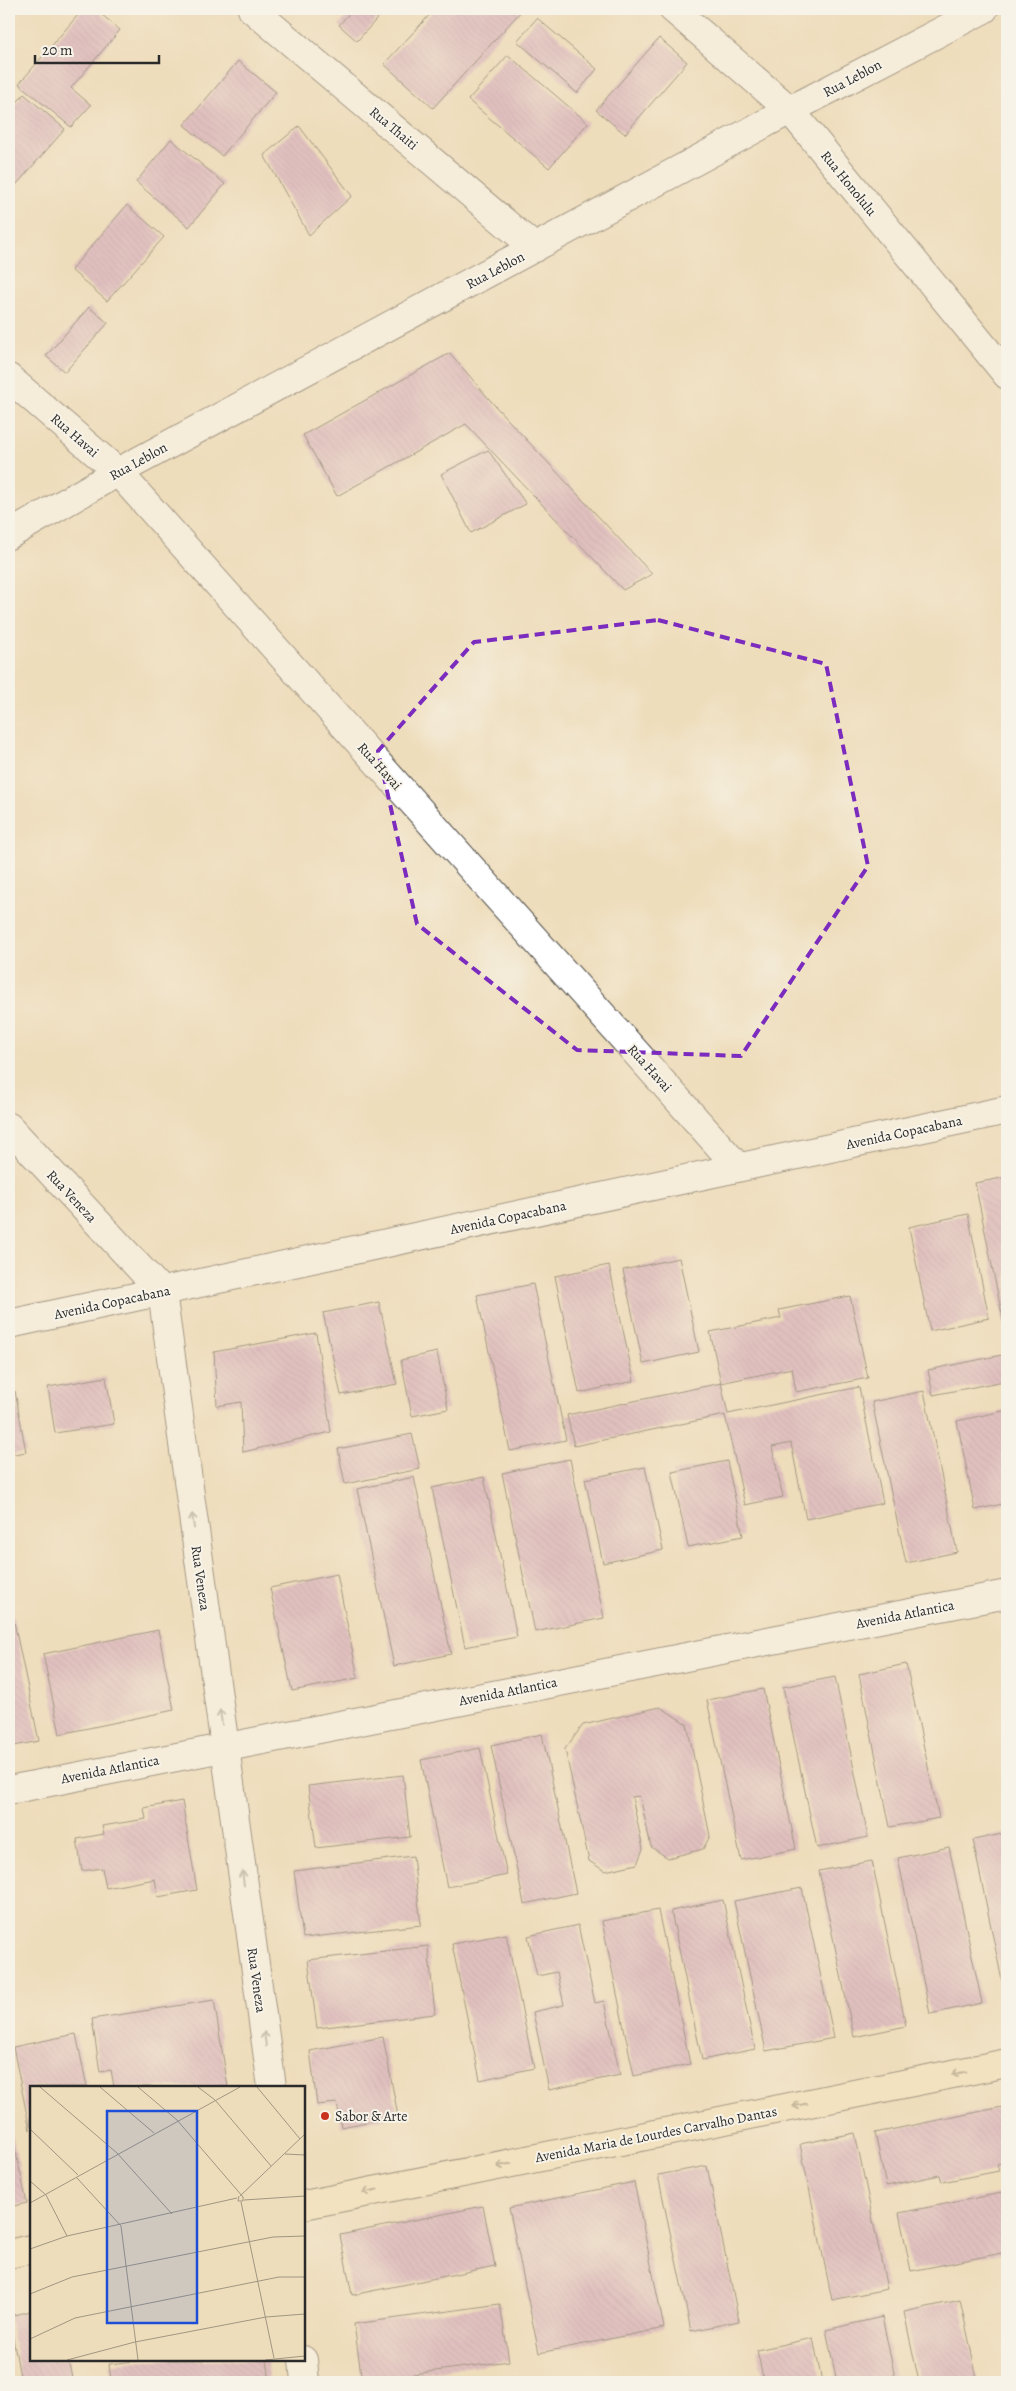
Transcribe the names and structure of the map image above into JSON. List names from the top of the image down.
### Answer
{
  "streets": {
    "street": [
      "Rua Leblon",
      "Rua Thaiti",
      "Rua Honolulu",
      "Rua Havai",
      "Avenida Copacabana",
      "Rua Veneza",
      "Avenida Atlantica",
      "Avenida Maria de Lourdes Carvalho Dantas"
    ]
  },
  "crossings": [
    ["Rua Leblon", "Rua Thaiti"],
    ["Rua Leblon", "Rua Honolulu"],
    ["Rua Leblon", "Rua Havai"],
    ["Rua Havai", "Avenida Copacabana"],
    ["Avenida Copacabana", "Rua Veneza"],
    ["Rua Veneza", "Avenida Atlantica"]
  ],
  "one_way": ["Rua Veneza", "Avenida Maria de Lourdes Carvalho Dantas"],
  "places": ["Sabor & Arte"],
  "scale_bar": "20 m"
}
